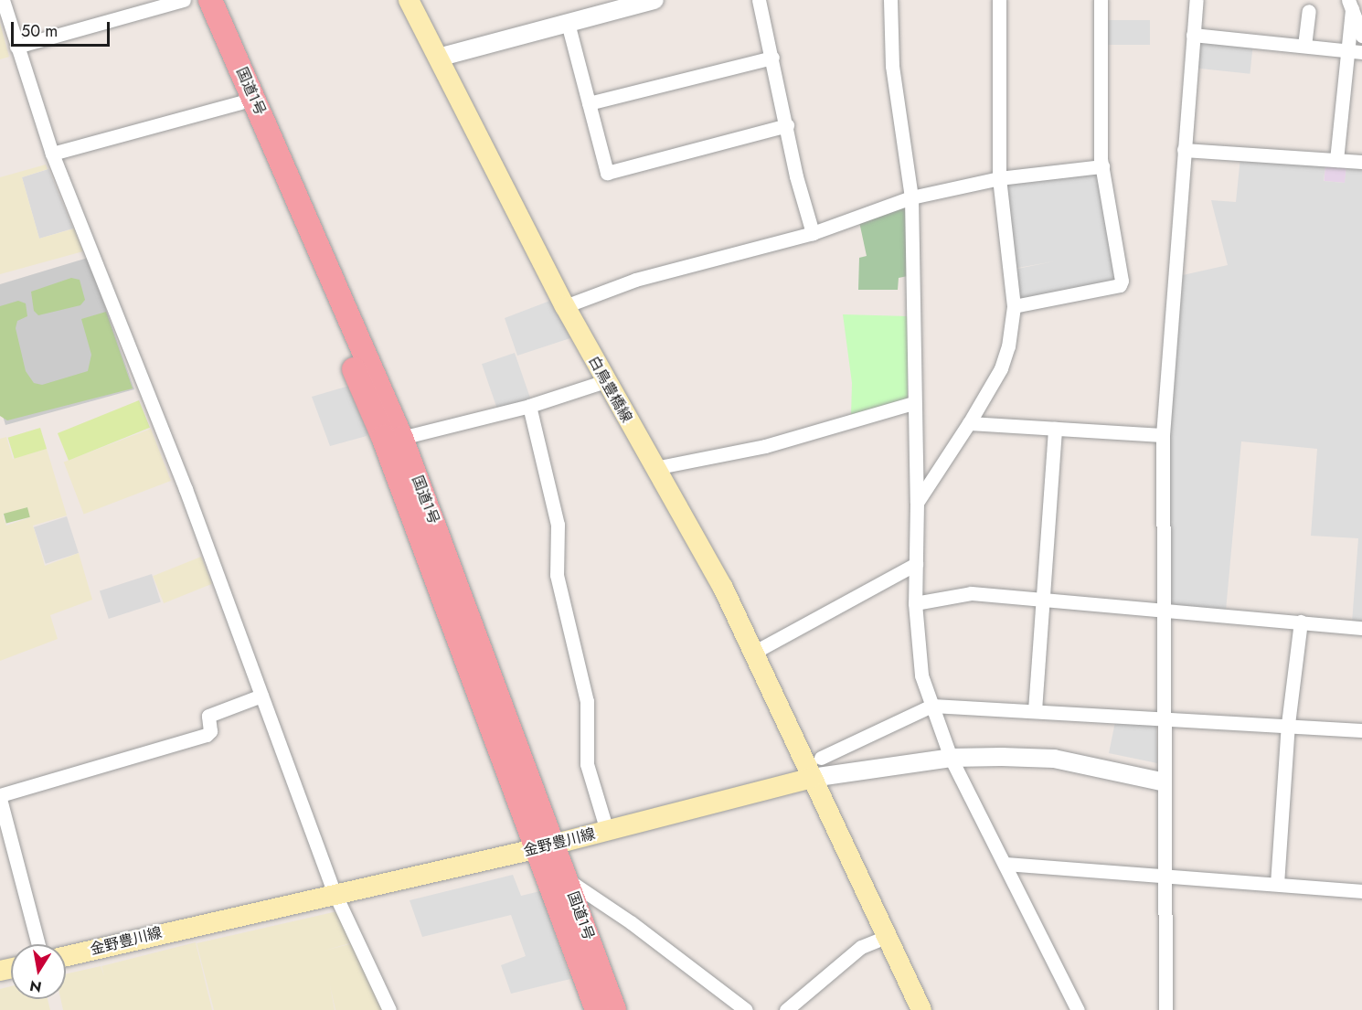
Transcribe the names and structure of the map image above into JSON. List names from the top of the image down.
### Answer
{
  "streets": {
    "highway": ["国道1号"],
    "main road": ["白鳥豊橋線", "金野豊川線"]
  },
  "crossings": [
    ["国道1号", "金野豊川線"],
    ["白鳥豊橋線", "金野豊川線"]
  ],
  "scale_bar": "50 m",
  "north": "bottom"
}
